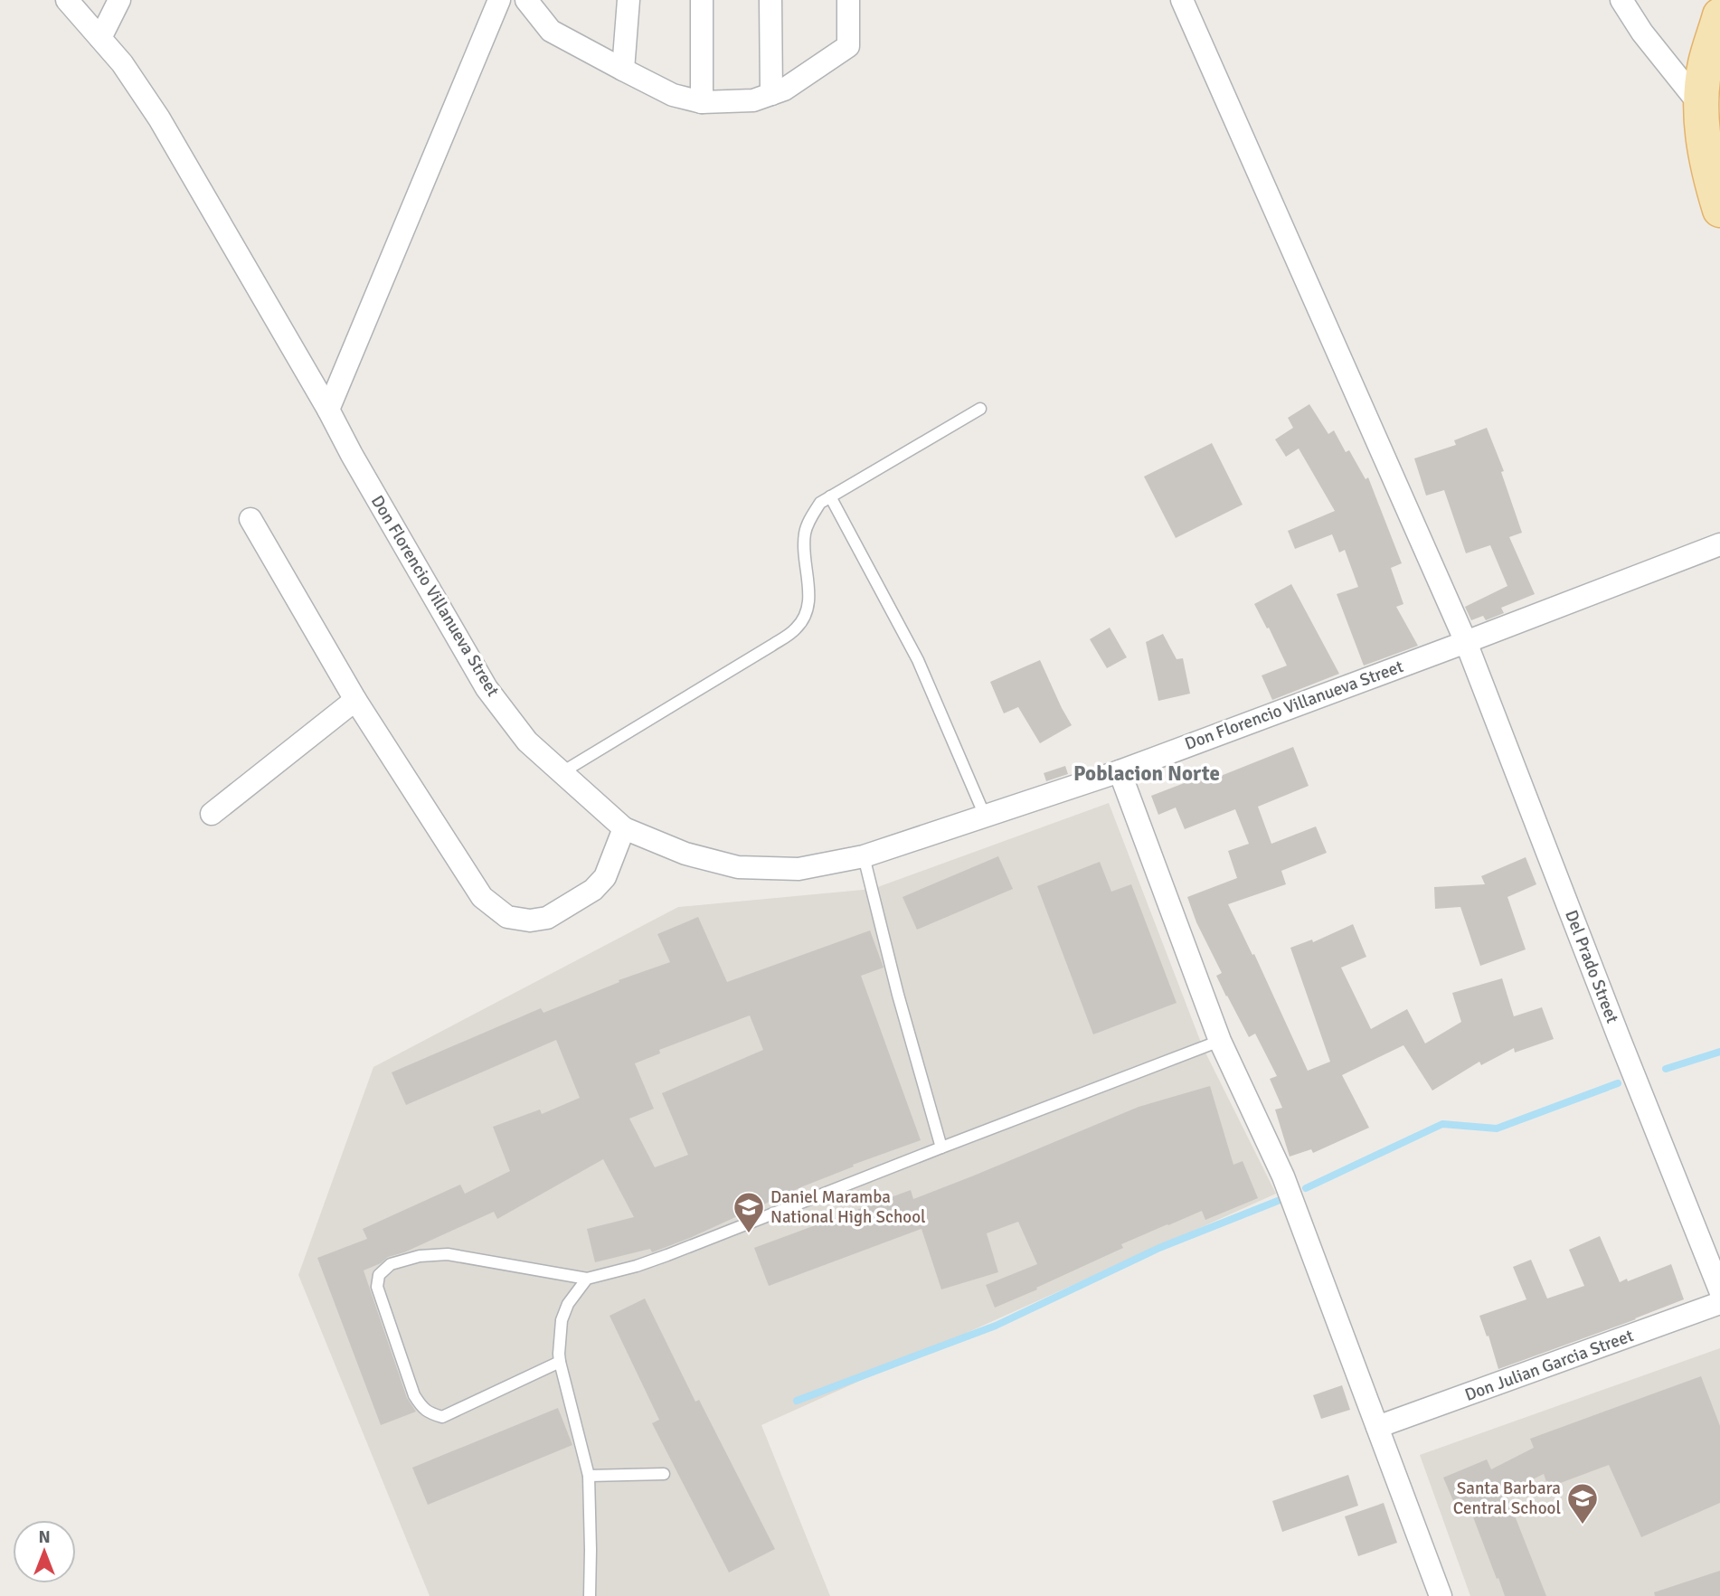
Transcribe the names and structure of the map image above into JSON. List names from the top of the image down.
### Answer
{
  "streets": {
    "street": ["Don Florencio Villanueva Street", "Del Prado Street", "Don Julian Garcia Street"]
  },
  "crossings": [
    ["Don Florencio Villanueva Street", "Del Prado Street"]
  ],
  "districts": ["Poblacion Norte"],
  "places": {
    "school or university": ["Daniel Maramba National High School", "Santa Barbara Central School"]
  },
  "north": "top"
}
